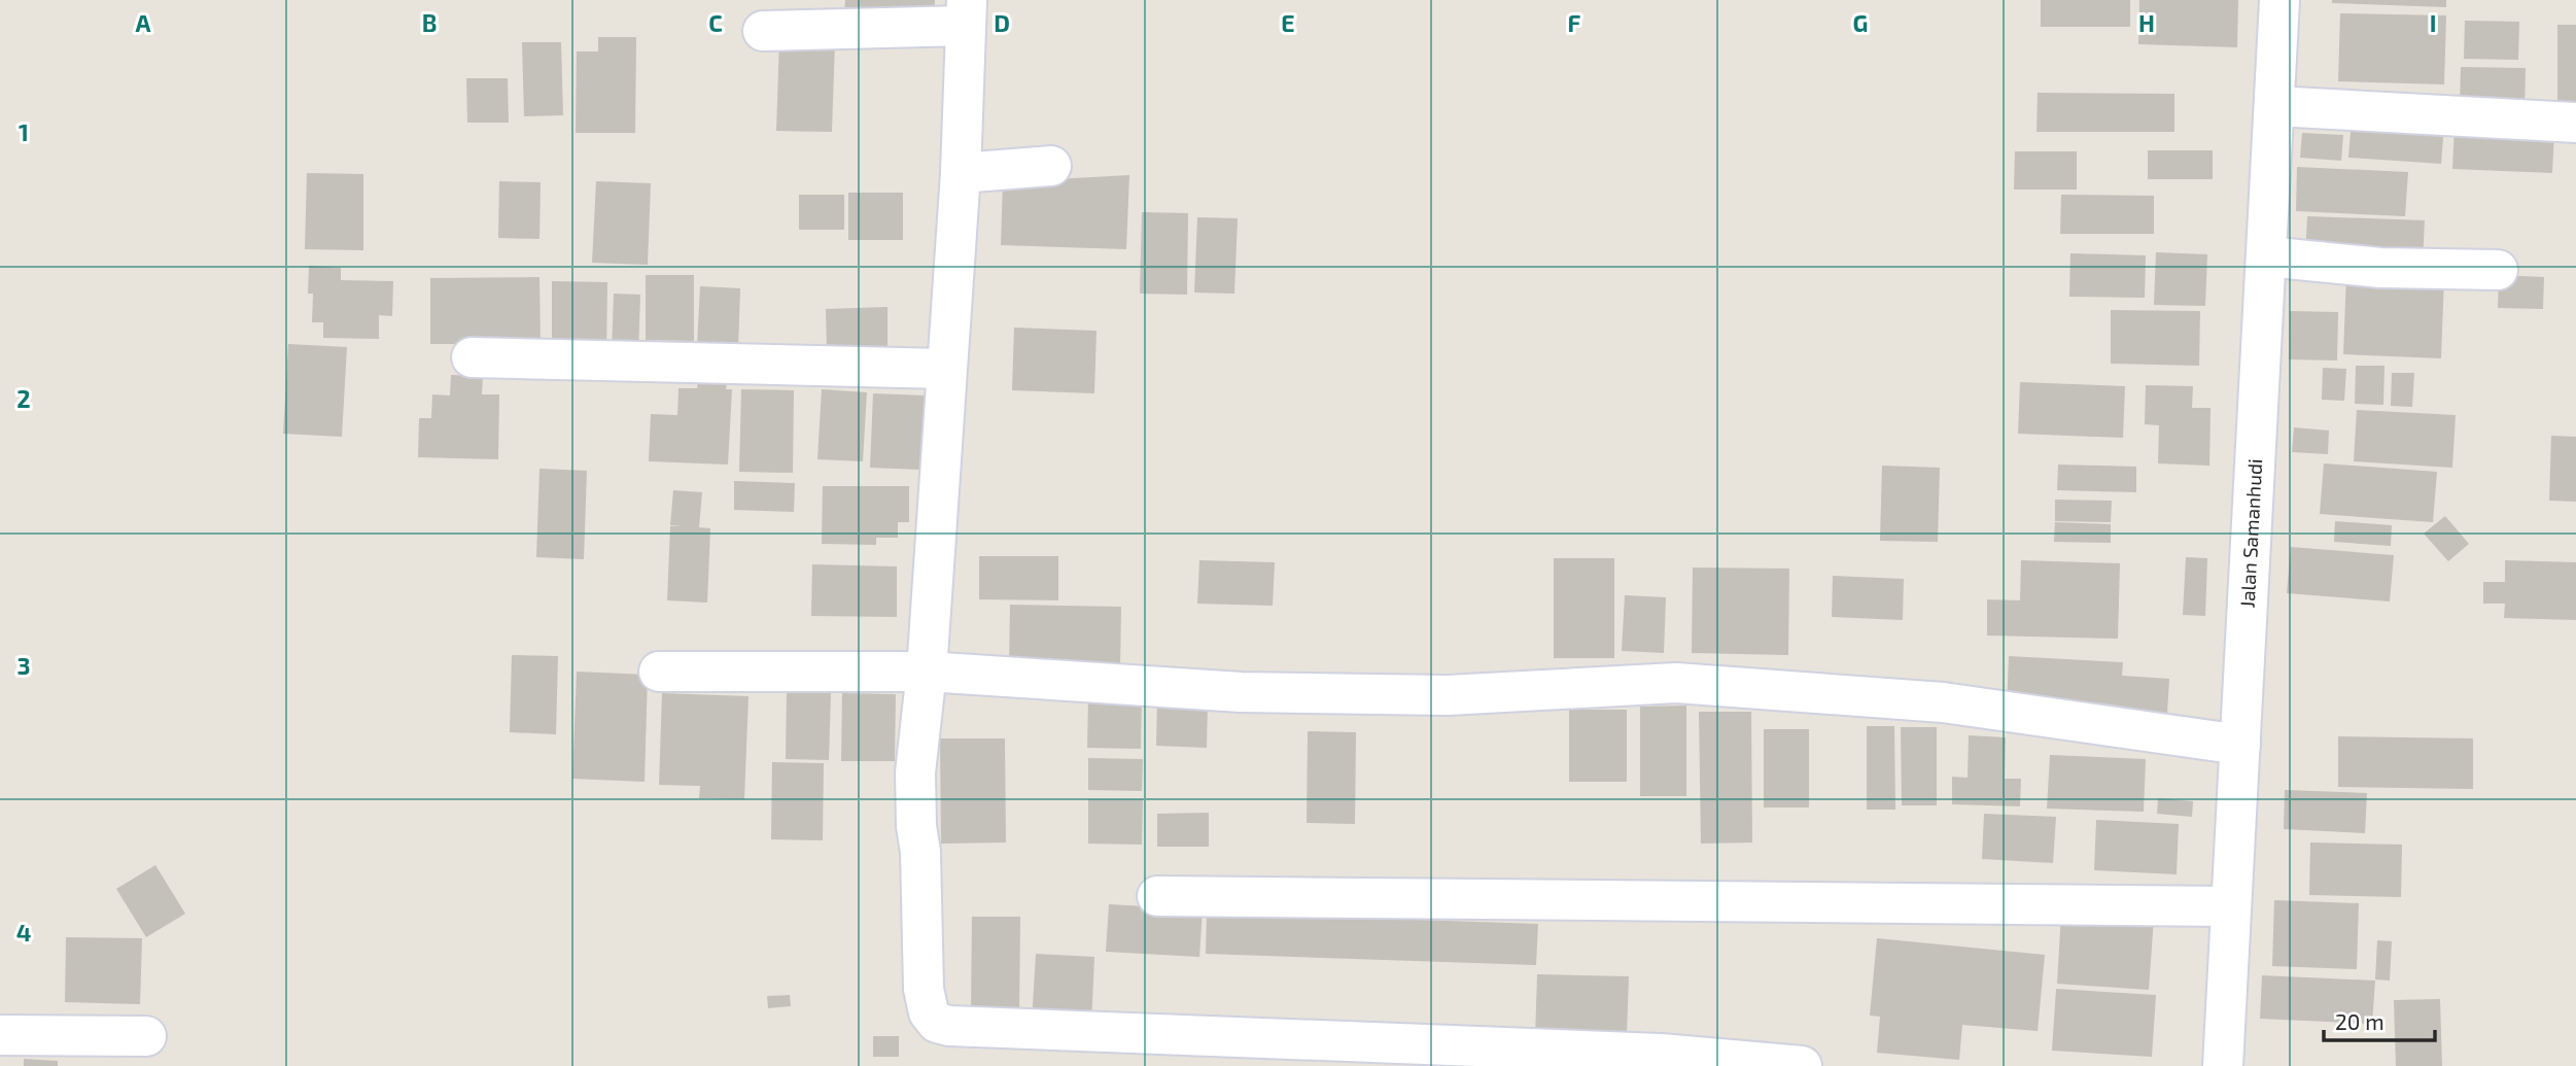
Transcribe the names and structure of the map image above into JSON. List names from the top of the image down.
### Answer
{
  "streets": {
    "street": ["Jalan Samanhudi"]
  },
  "scale_bar": "20 m",
  "grid": {
    "columns": [
      "A",
      "B",
      "C",
      "D",
      "E",
      "F",
      "G",
      "H",
      "I"
    ],
    "rows": [
      "1",
      "2",
      "3",
      "4"
    ]
  }
}
